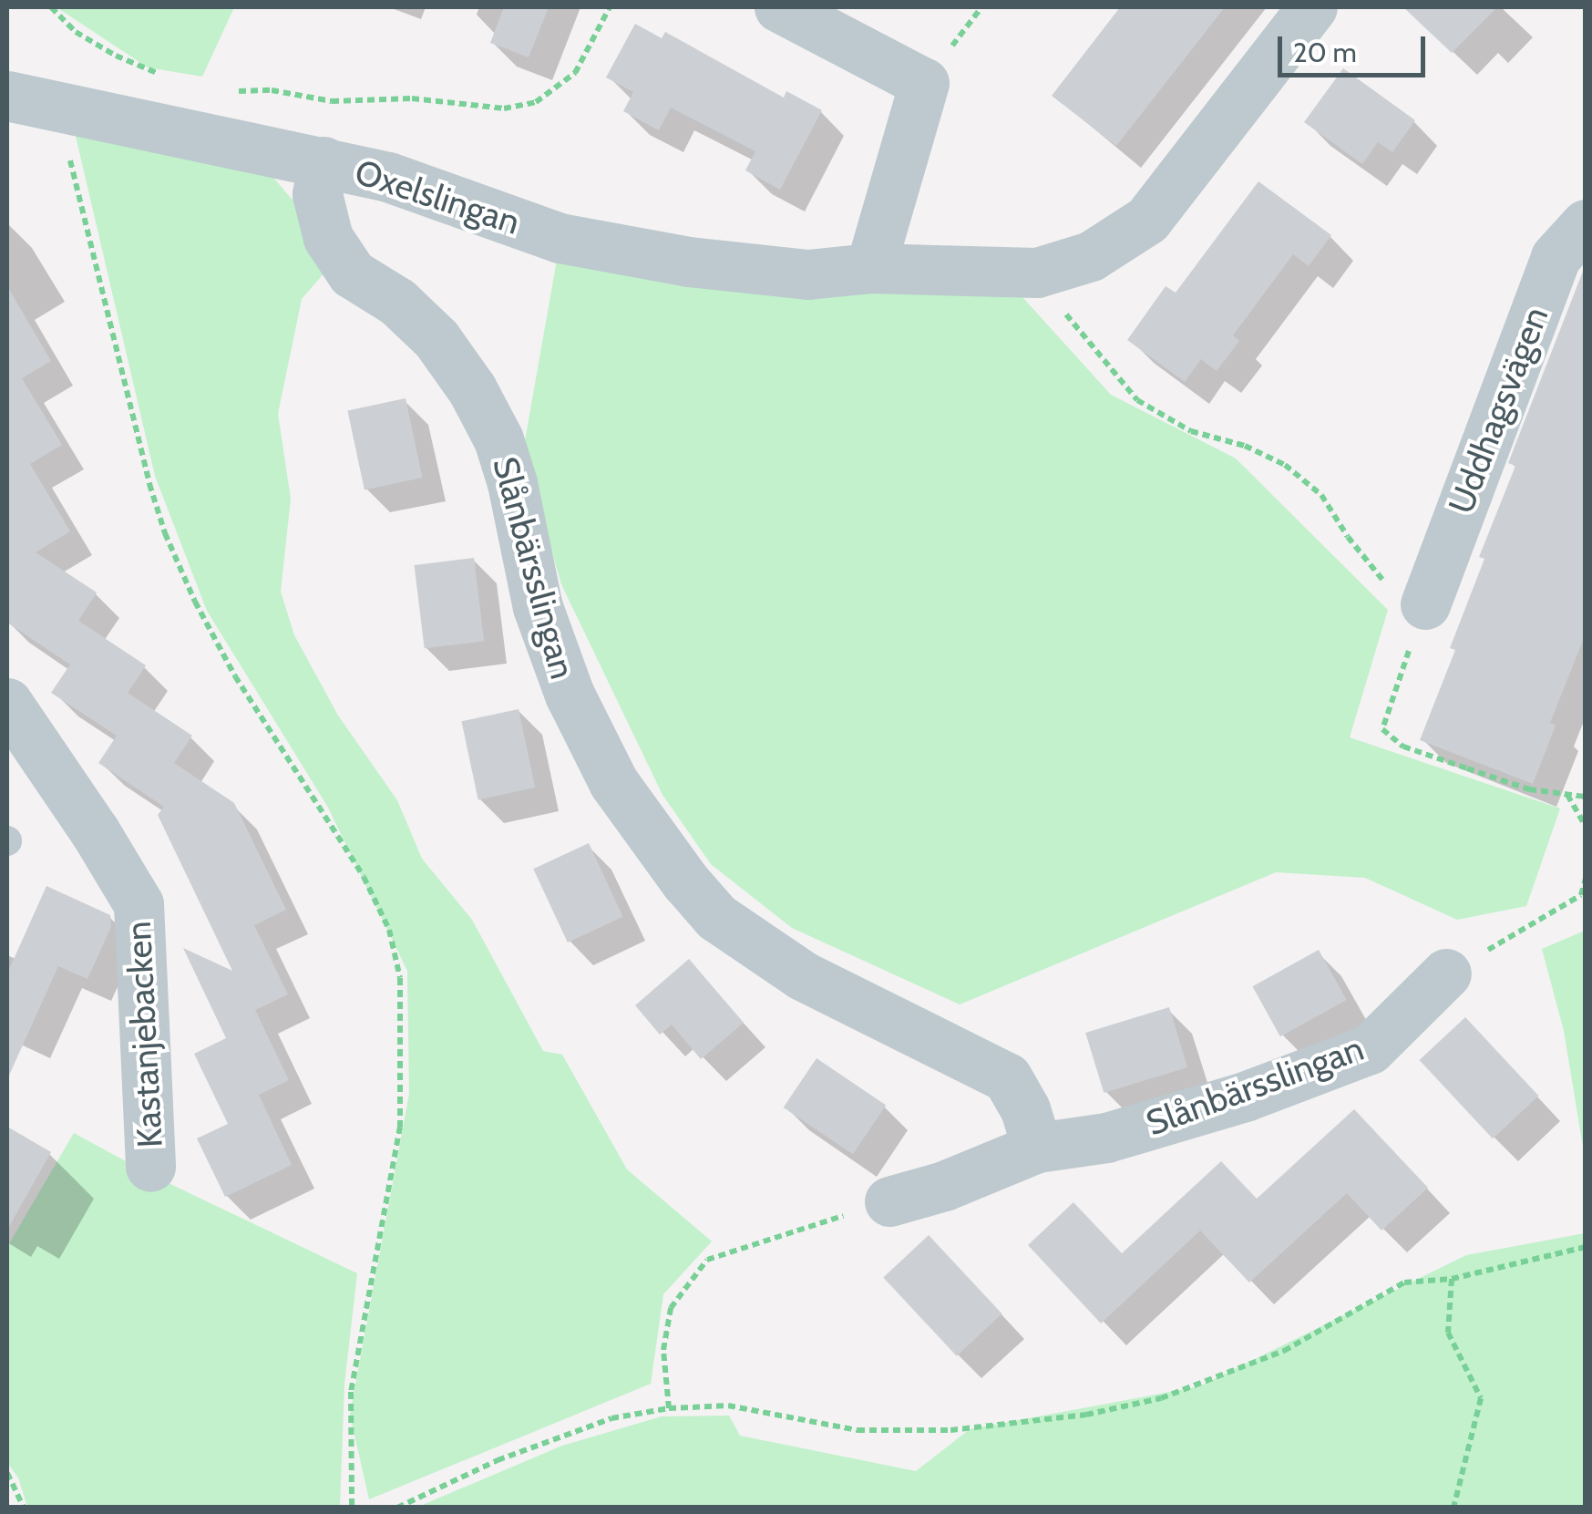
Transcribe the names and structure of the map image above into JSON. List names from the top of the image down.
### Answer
{
  "streets": {
    "street": [
      "Oxelslingan",
      "Uddhagsvägen",
      "Slånbärsslingan",
      "Kastanjebacken"
    ]
  },
  "crossings": [
    ["Oxelslingan", "Slånbärsslingan"]
  ],
  "scale_bar": "20 m"
}
